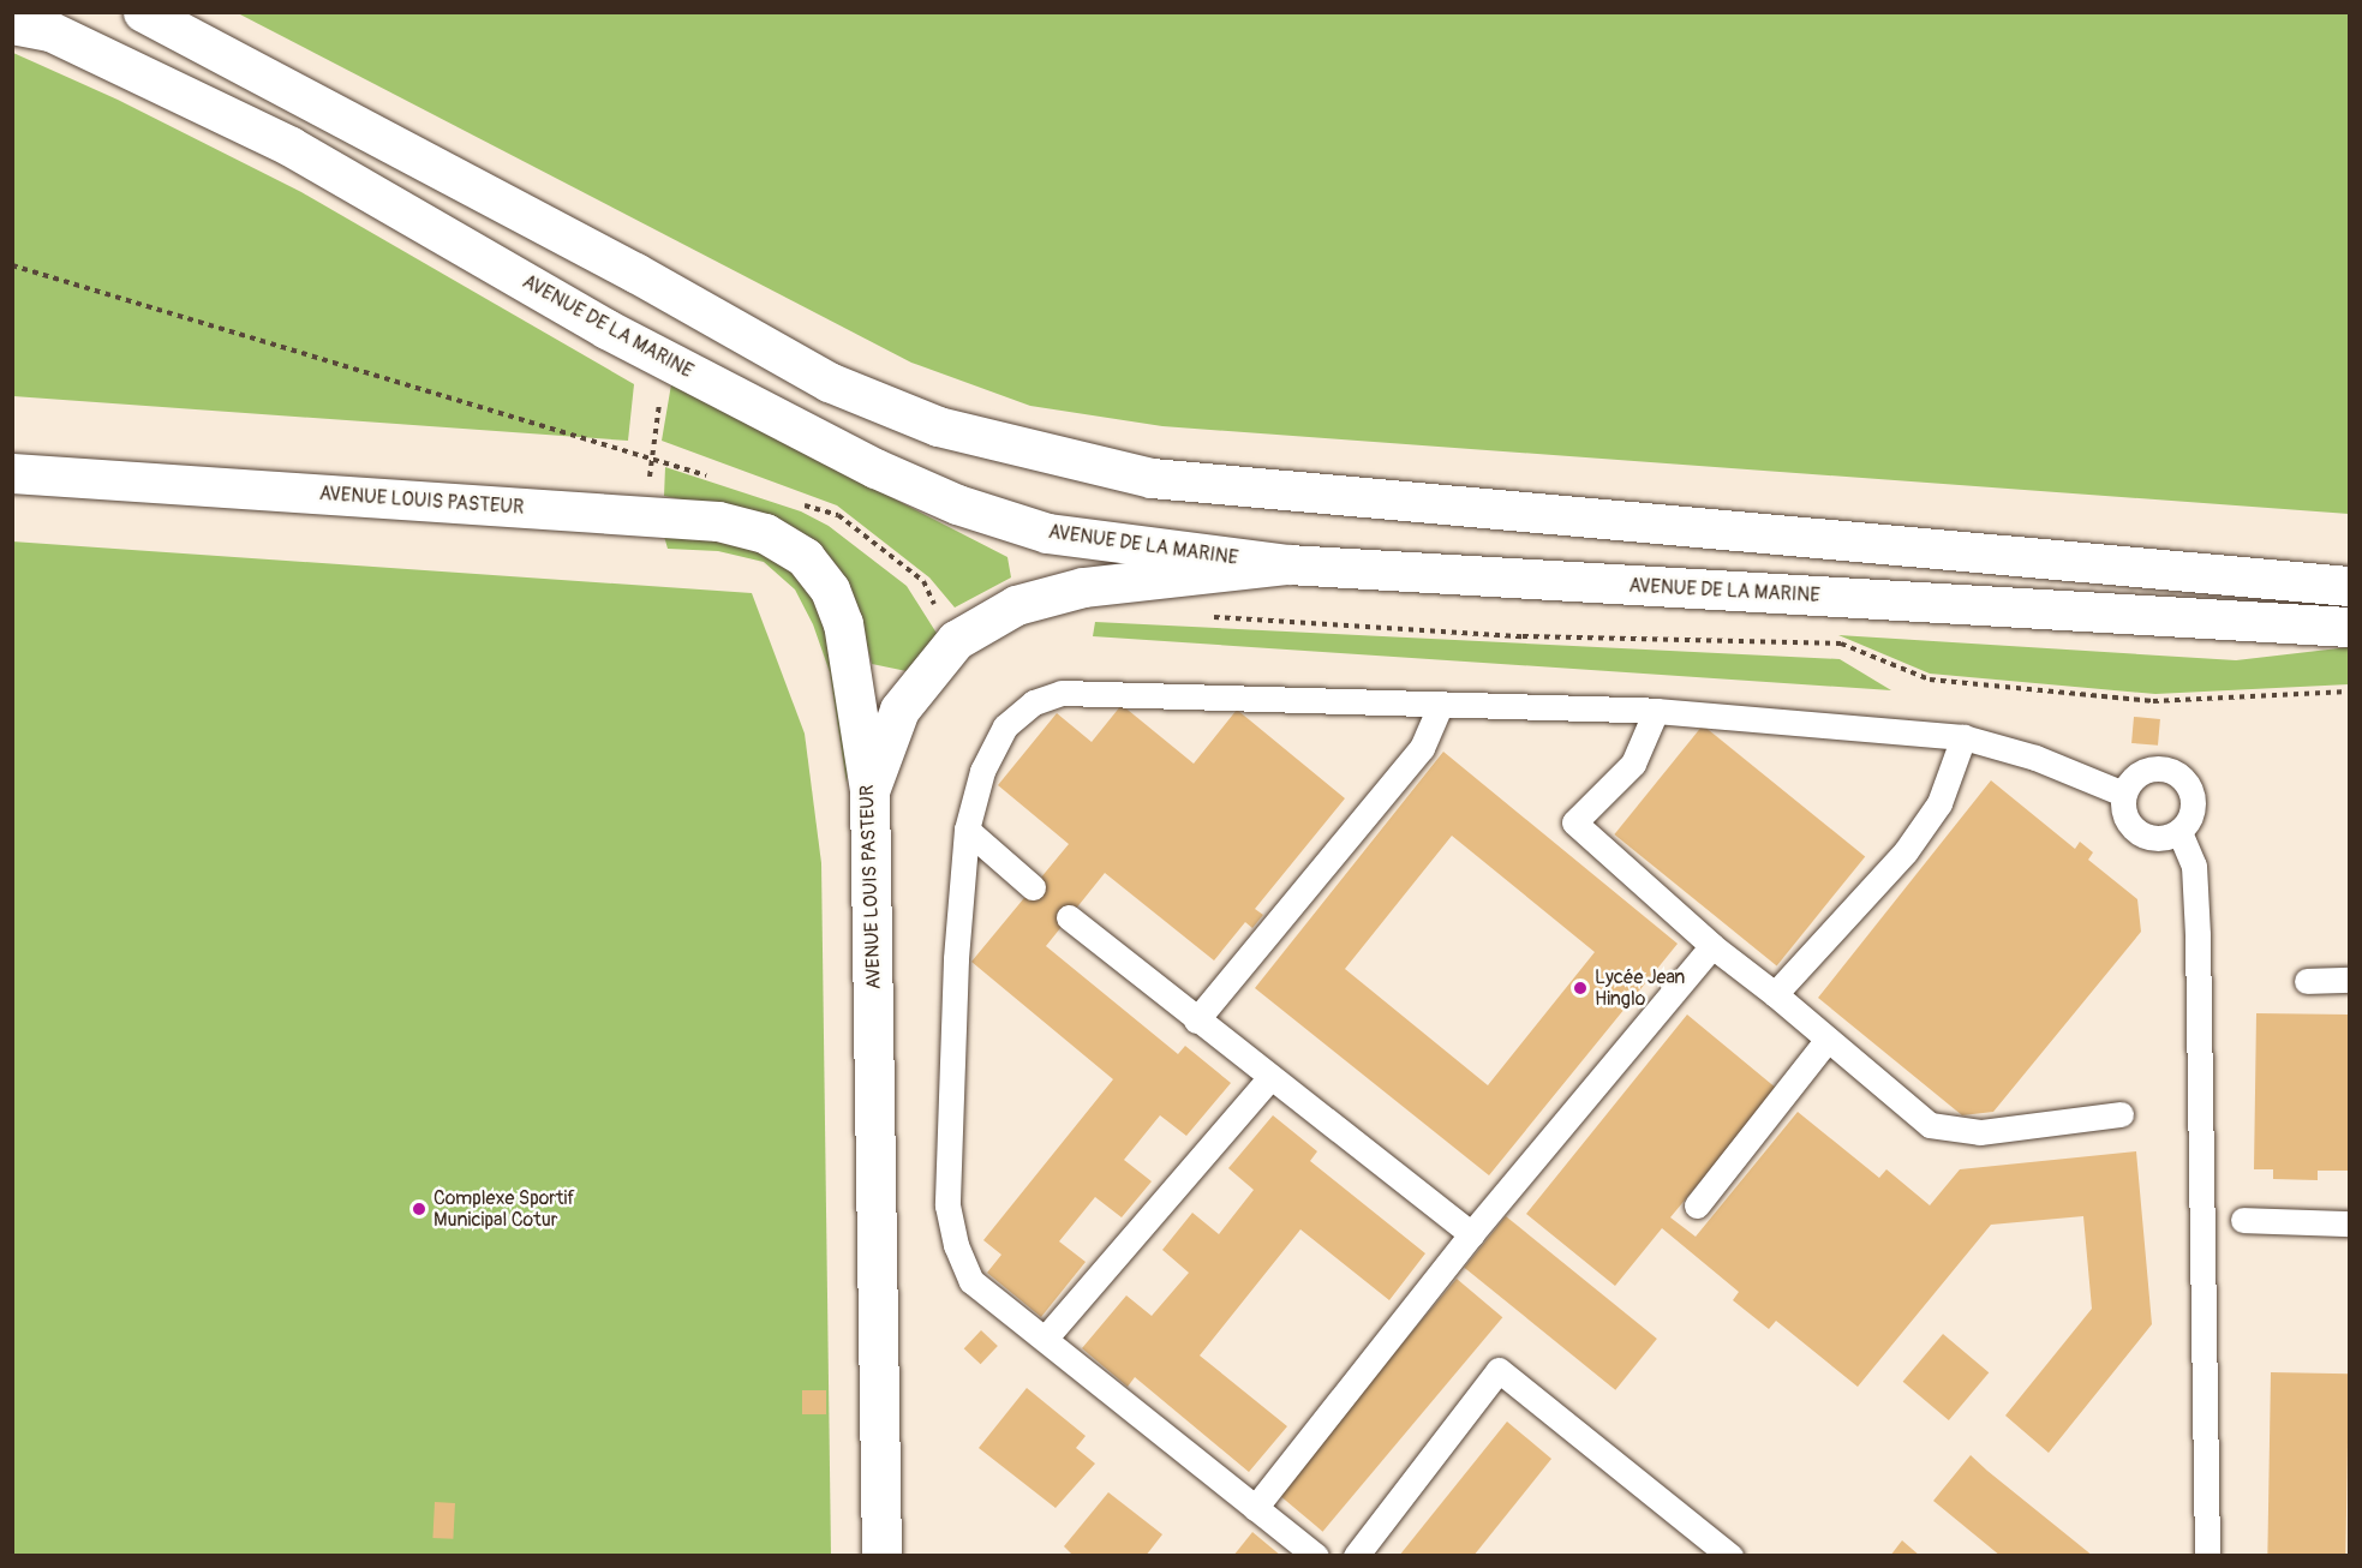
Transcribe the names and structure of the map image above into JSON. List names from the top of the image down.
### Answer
{
  "streets": {
    "main road": ["AVENUE DE LA MARINE", "AVENUE LOUIS PASTEUR"]
  },
  "places": ["Lycée Jean Hinglo", "Complexe Sportif Municipal Cotur"]
}
